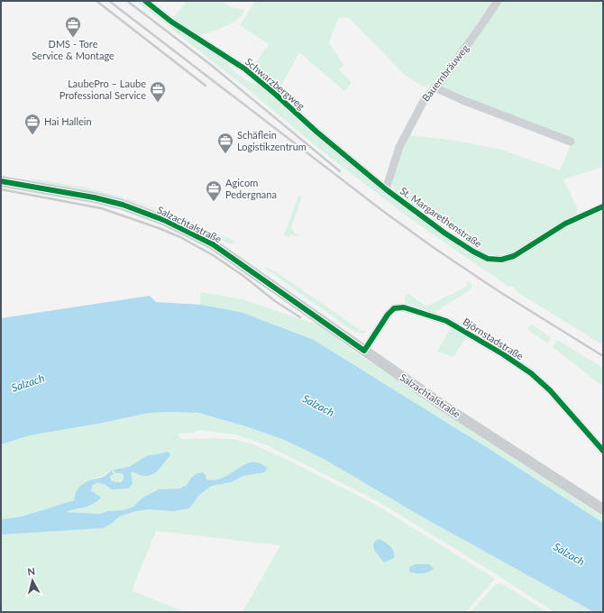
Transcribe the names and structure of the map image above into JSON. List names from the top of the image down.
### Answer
{
  "streets": {
    "main road": ["Salzachtalstraße"],
    "street": [
      "Bauernbräuweg",
      "Schwarzbergweg",
      "St. Margarethenstraße",
      "Björnstadstraße"
    ]
  },
  "crossings": [
    ["Bauernbräuweg", "Schwarzbergweg"],
    ["Bauernbräuweg", "St. Margarethenstraße"],
    ["Schwarzbergweg", "St. Margarethenstraße"],
    ["Salzachtalstraße", "Björnstadstraße"]
  ],
  "water": ["Salzach"],
  "places": {
    "office": [
      "DMS - Tore Service & Montage",
      "LaubePro – Laube Professional Service",
      "Hai Hallein",
      "Schäflein Logistikzentrum",
      "Agicom Pedergnana"
    ]
  },
  "north": "top"
}
